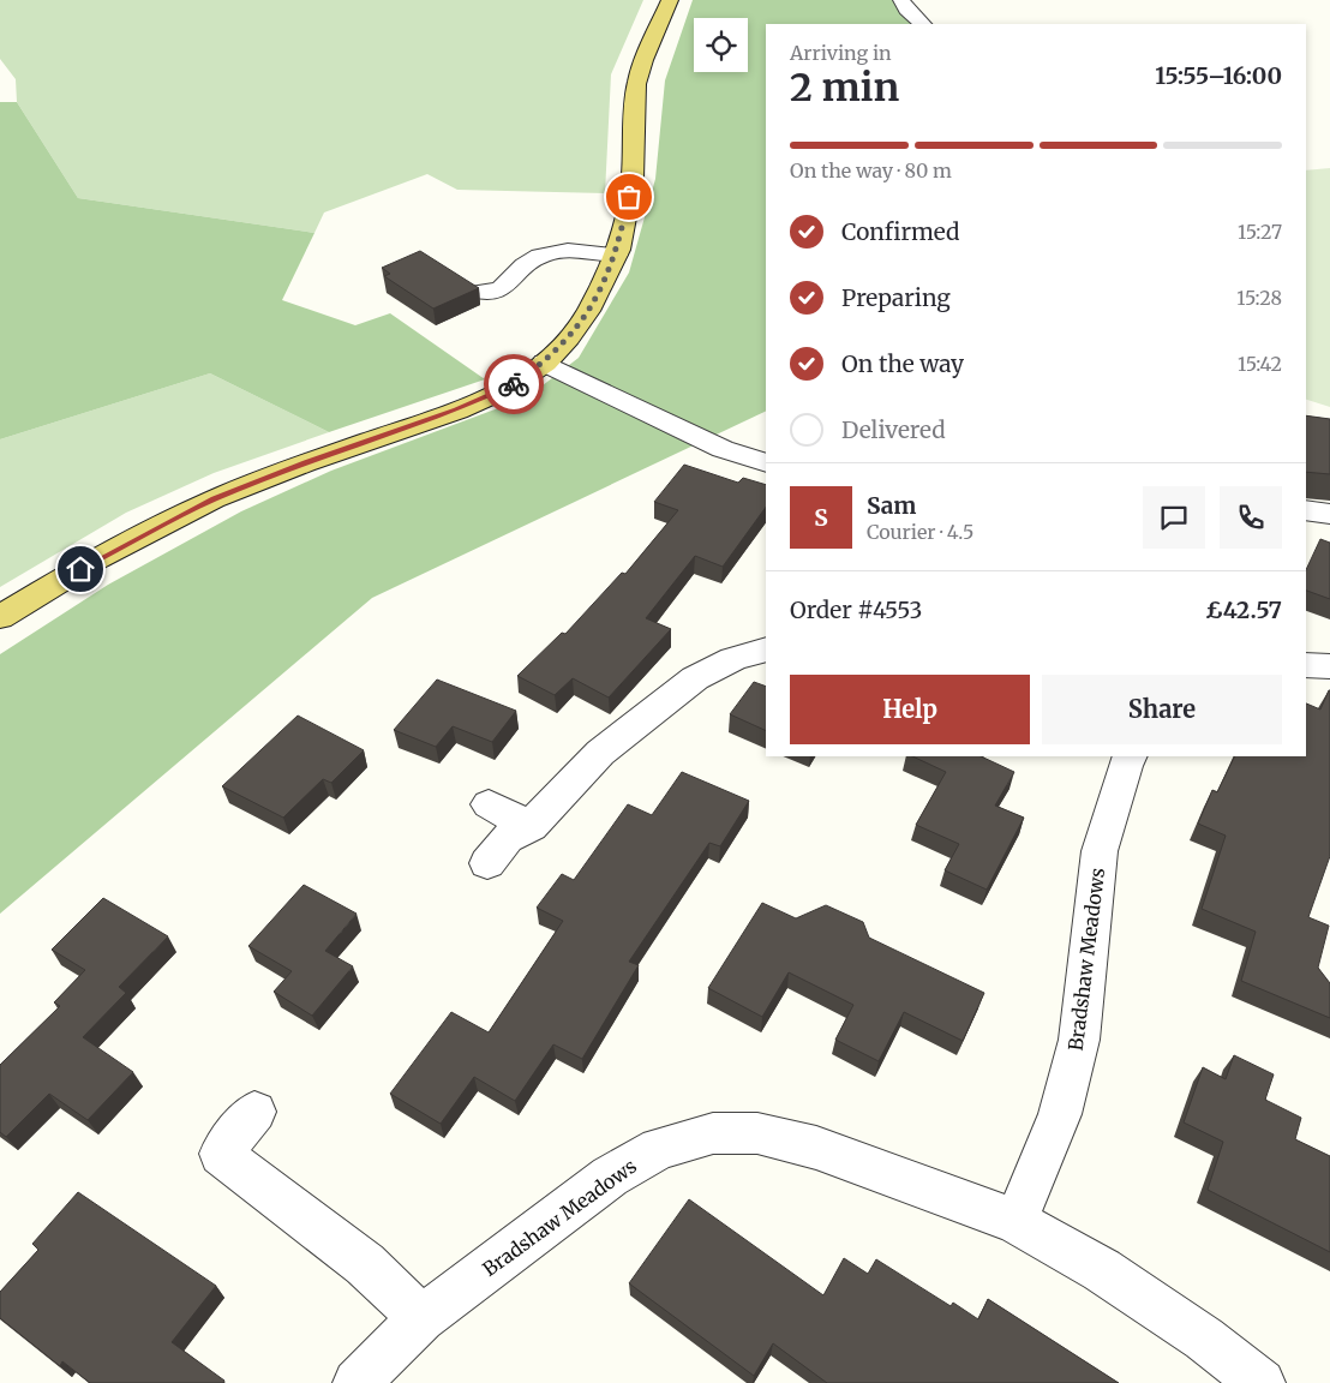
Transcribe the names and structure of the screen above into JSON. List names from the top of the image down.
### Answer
{
  "streets": {
    "street": ["Bradshaw Meadows"]
  },
  "page": {
    "heading": ["2 min", "Arriving in", "15:55–16:00"],
    "panel": [
      "Sam",
      "Courier · 4.5",
      "Order #4553",
      "£42.57"
    ],
    "bar": "On the way · 80 m",
    "list": [
      ["Confirmed", "15:27"],
      ["Preparing", "15:28"],
      ["On the way", "15:42"],
      "Delivered"
    ],
    "round": "S",
    "buttons": ["Help", "Share"]
  }
}
